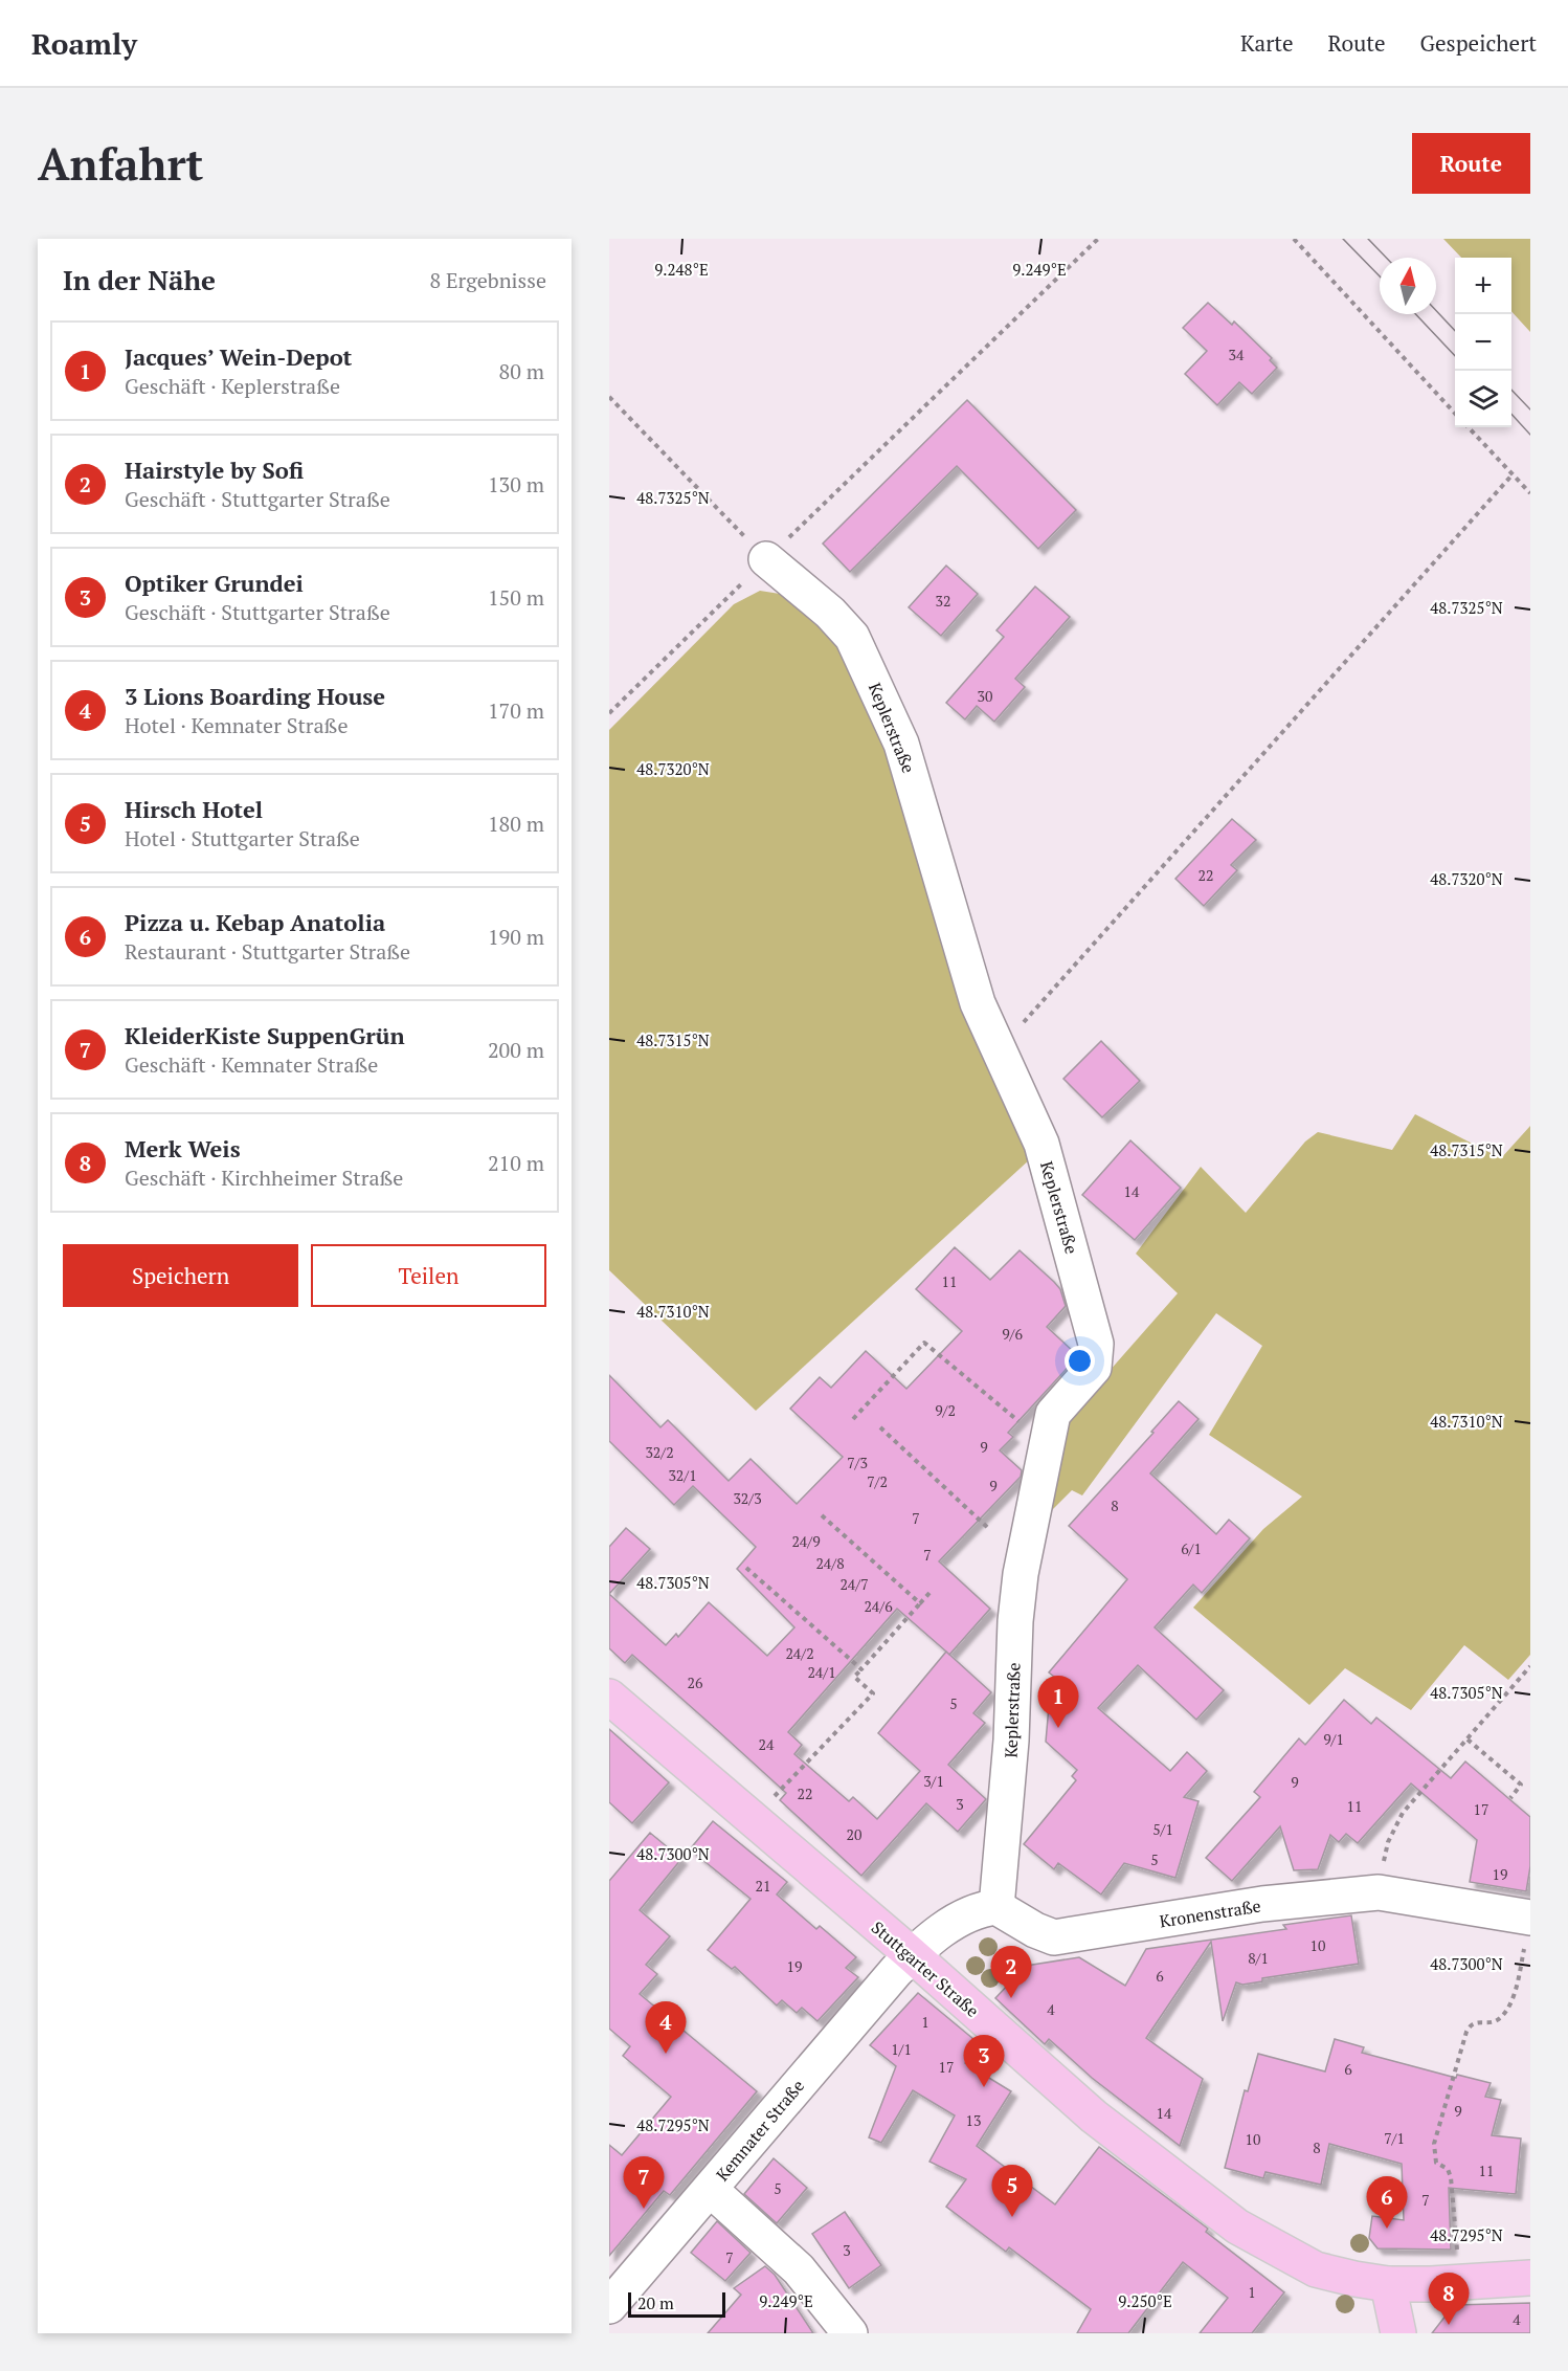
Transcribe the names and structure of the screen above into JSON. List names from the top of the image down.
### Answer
{
  "streets": {
    "main road": ["Stuttgarter Straße"],
    "street": ["Keplerstraße", "Kronenstraße", "Kemnater Straße"]
  },
  "crossings": [
    ["Keplerstraße", "Kronenstraße"],
    ["Stuttgarter Straße", "Kemnater Straße"]
  ],
  "house_numbers": [
    "34",
    "32",
    "30",
    "22",
    "14",
    "11",
    "9/6",
    "9/2",
    "9",
    "32/2",
    "7/3",
    "32/1",
    "7/2",
    "9",
    "32/3",
    "8",
    "7",
    "24/9",
    "6/1",
    "7",
    "24/8",
    "24/7",
    "24/6",
    "24/2",
    "24/1",
    "26",
    "5",
    "9/1",
    "24",
    "3/1",
    "9",
    "22",
    "3",
    "11",
    "17",
    "5/1",
    "20",
    "5",
    "19",
    "21",
    "10",
    "8/1",
    "19",
    "6",
    "4",
    "1",
    "1/1",
    "17",
    "6",
    "9",
    "14",
    "13",
    "7/1",
    "10",
    "8",
    "11",
    "5",
    "7",
    "3",
    "7",
    "1",
    "4"
  ],
  "scale_bar": "20 m",
  "north": "top",
  "page": {
    "header": "Roamly",
    "nav": ["Karte", "Route", "Gespeichert"],
    "buttons": [
      "Route",
      ["Speichern", "Teilen"]
    ],
    "title": "Anfahrt",
    "heading": ["In der Nähe", "8 Ergebnisse"],
    "map_buttons": ["+", "−"],
    "list": [
      {
        "mark": "1",
        "name": "Jacques’ Wein-Depot",
        "note": "Geschäft · Keplerstraße",
        "value": "80 m"
      },
      {
        "mark": "2",
        "name": "Hairstyle by Sofi",
        "note": "Geschäft · Stuttgarter Straße",
        "value": "130 m"
      },
      {
        "mark": "3",
        "name": "Optiker Grundei",
        "note": "Geschäft · Stuttgarter Straße",
        "value": "150 m"
      },
      {
        "mark": "4",
        "name": "3 Lions Boarding House",
        "note": "Hotel · Kemnater Straße",
        "value": "170 m"
      },
      {
        "mark": "5",
        "name": "Hirsch Hotel",
        "note": "Hotel · Stuttgarter Straße",
        "value": "180 m"
      },
      {
        "mark": "6",
        "name": "Pizza u. Kebap Anatolia",
        "note": "Restaurant · Stuttgarter Straße",
        "value": "190 m"
      },
      {
        "mark": "7",
        "name": "KleiderKiste SuppenGrün",
        "note": "Geschäft · Kemnater Straße",
        "value": "200 m"
      },
      {
        "mark": "8",
        "name": "Merk Weis",
        "note": "Geschäft · Kirchheimer Straße",
        "value": "210 m"
      }
    ],
    "pins": [
      "1",
      "2",
      "4",
      "3",
      "7",
      "5",
      "6",
      "8"
    ],
    "scale": "20 m"
  },
  "coordinates": [
    "9.248°E",
    "9.249°E",
    "48.7325°N",
    "48.7320°N",
    "48.7315°N",
    "48.7310°N",
    "48.7305°N",
    "48.7300°N",
    "48.7295°N",
    "9.250°E"
  ]
}
